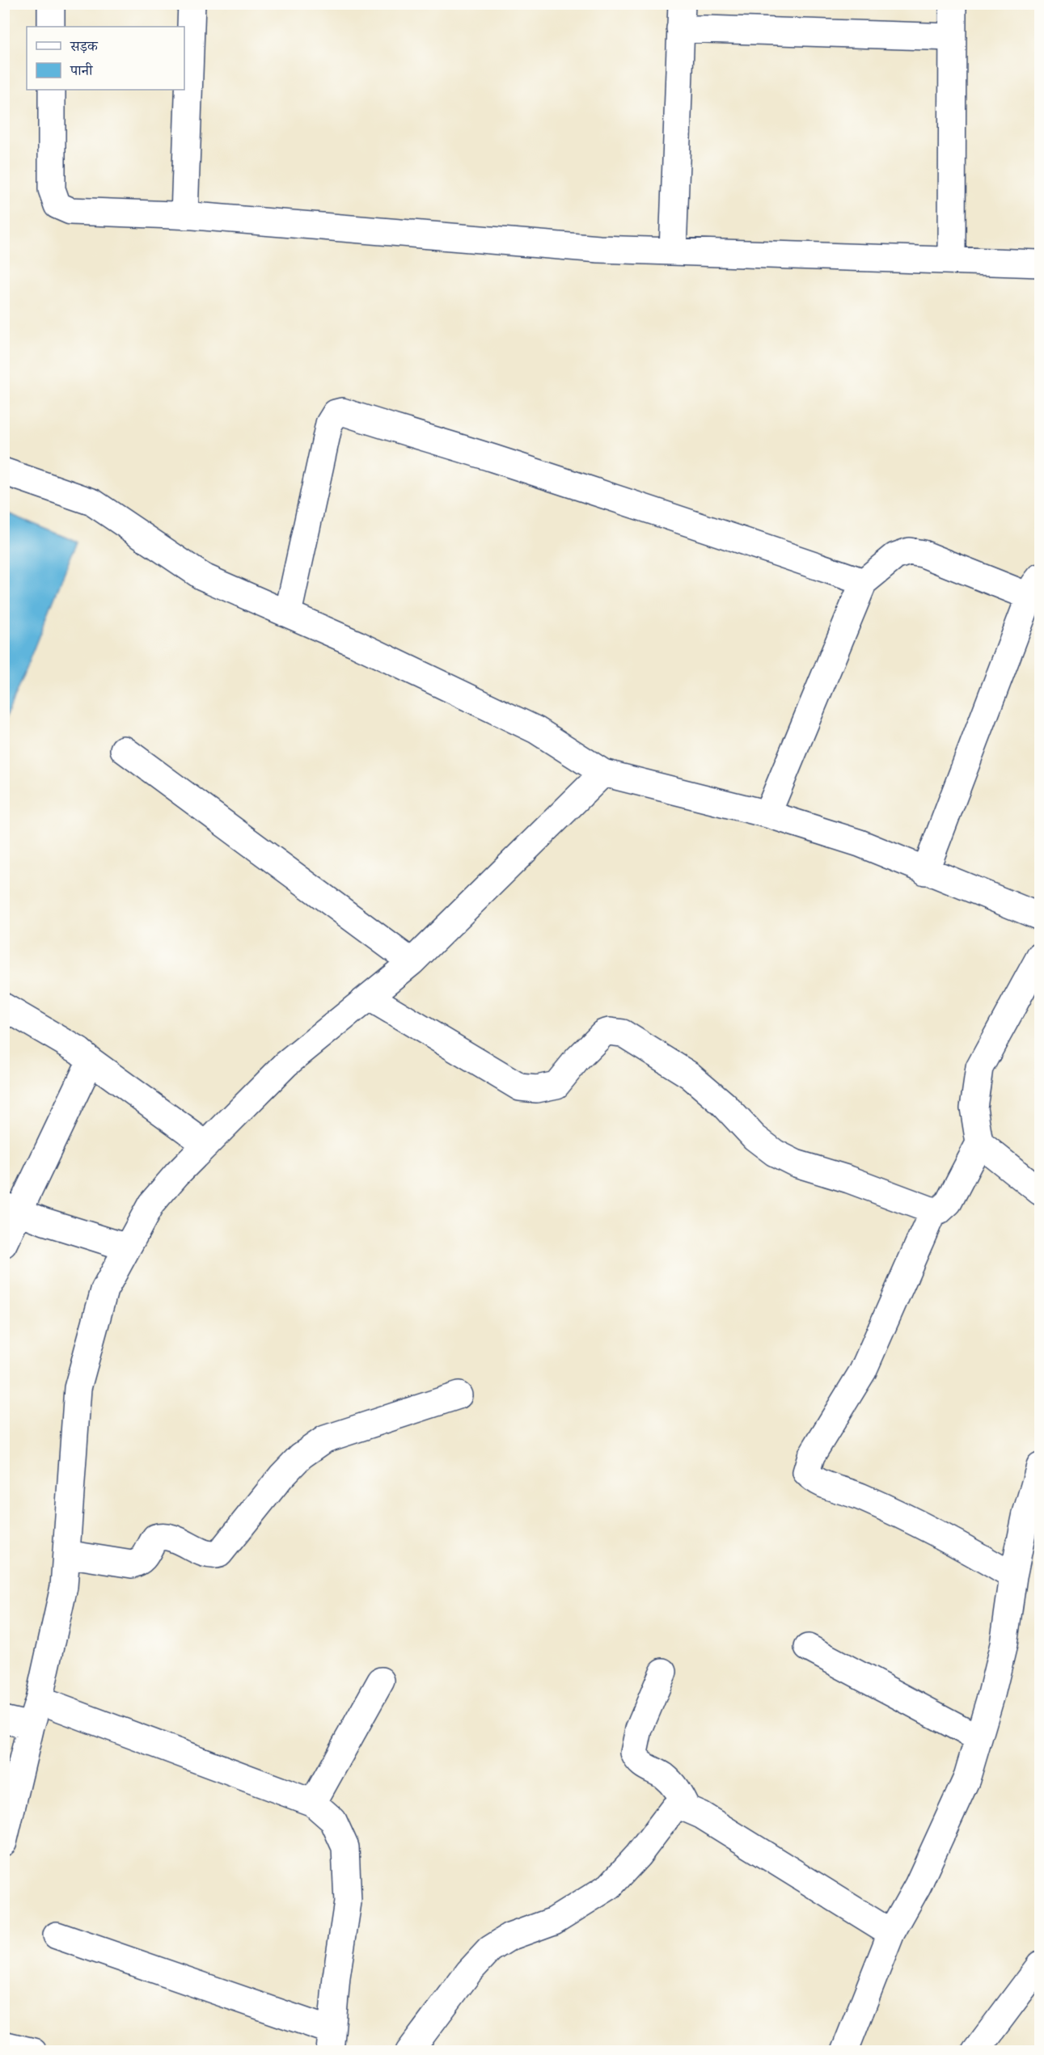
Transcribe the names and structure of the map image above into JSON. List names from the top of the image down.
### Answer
{
  "legend": ["सड़क", "पानी"]
}
